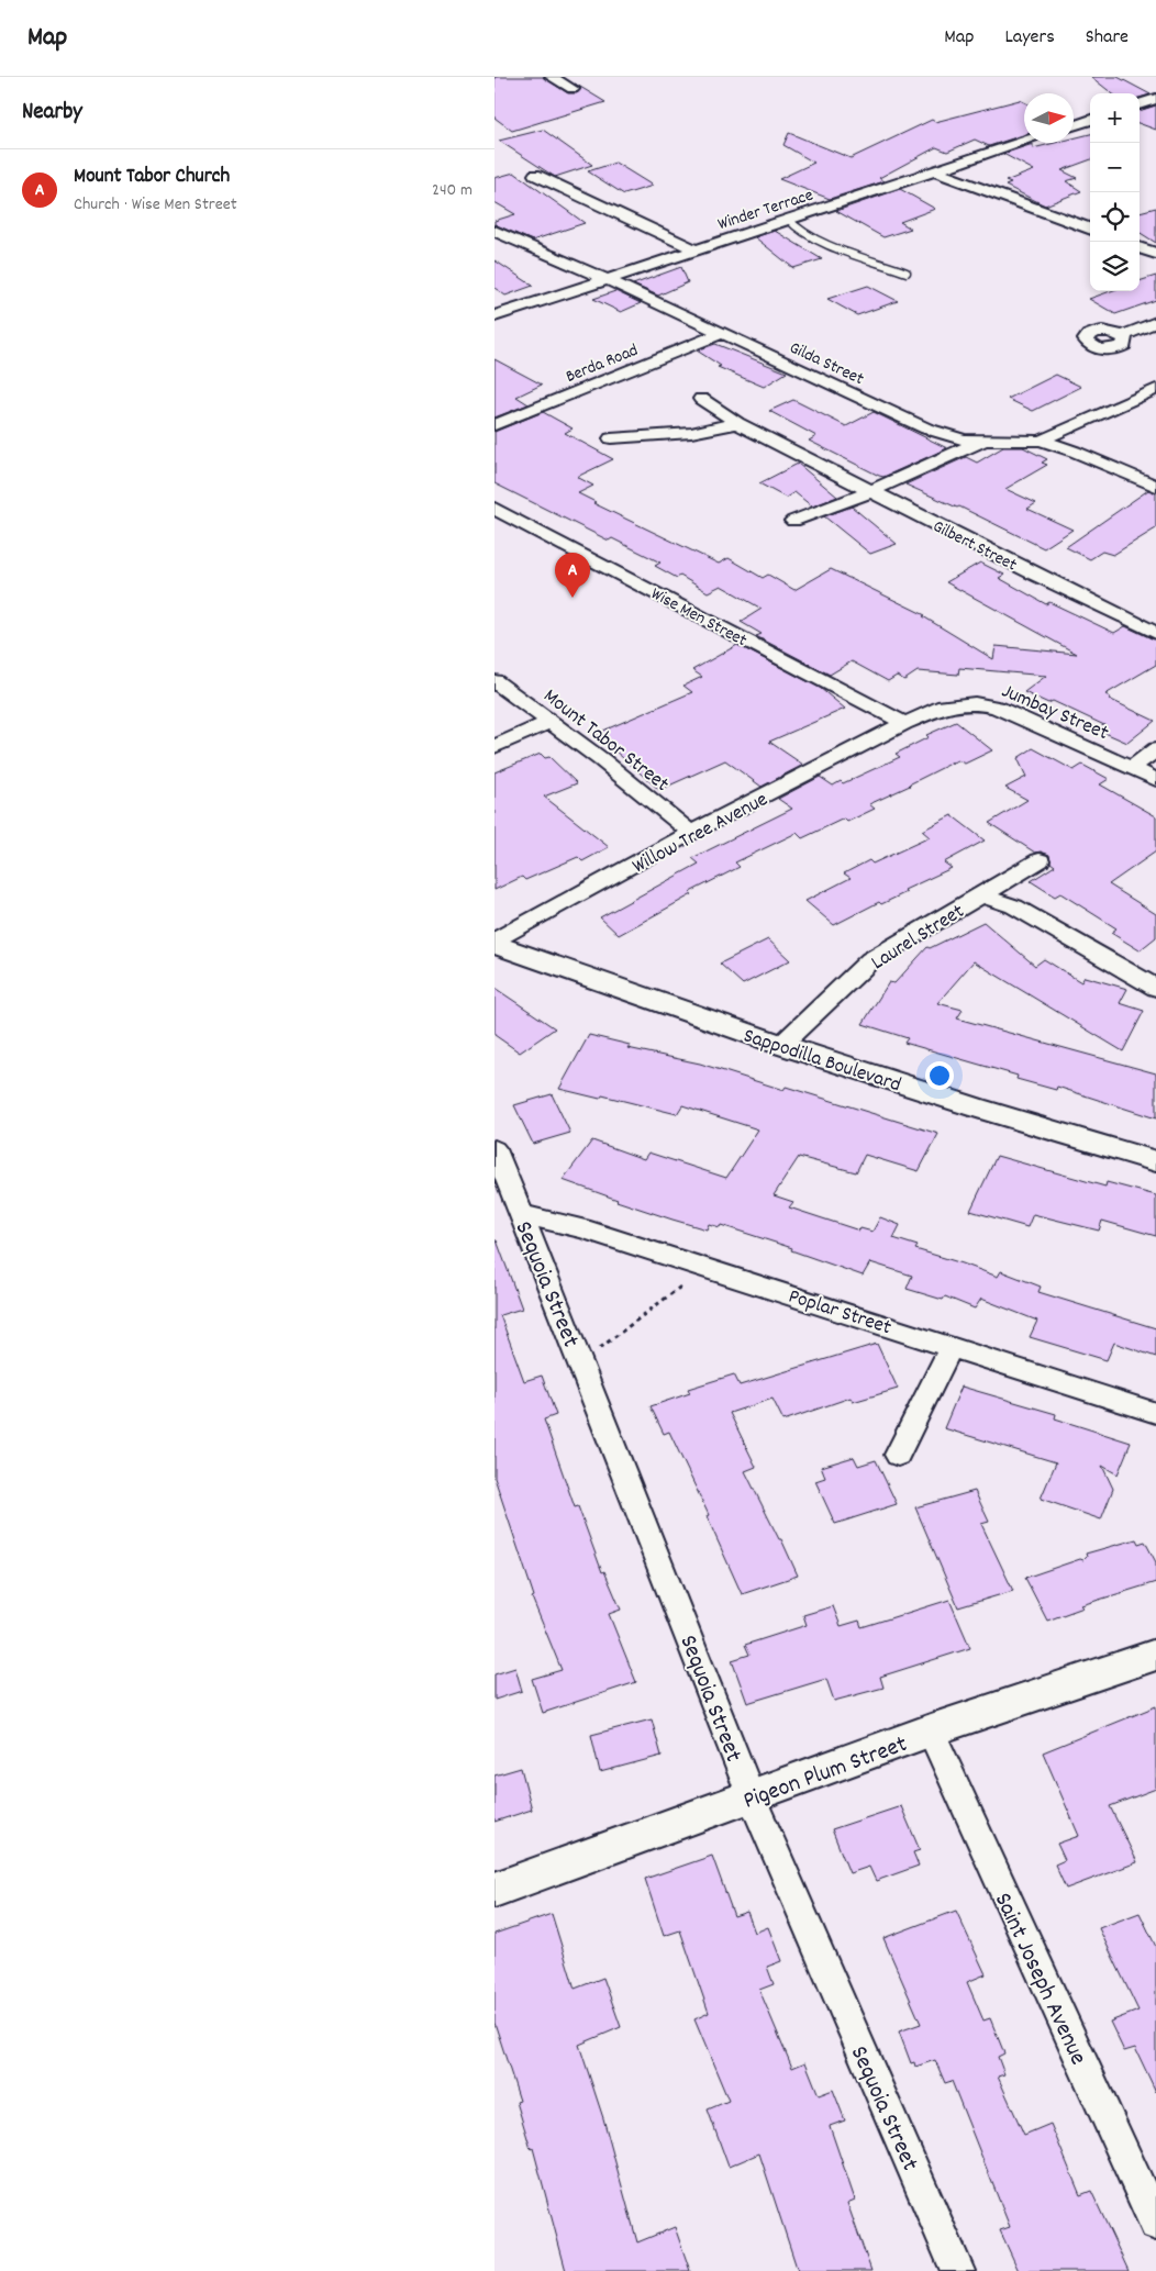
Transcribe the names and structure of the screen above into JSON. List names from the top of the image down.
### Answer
{
  "streets": {
    "street": [
      "Winder Terrace",
      "Berda Road",
      "Gilda Street",
      "Gilbert Street",
      "Wise Men Street",
      "Jumbay Street",
      "Mount Tabor Street",
      "Willow Tree Avenue",
      "Laurel Street",
      "Sappodilla Boulevard",
      "Sequoia Street",
      "Poplar Street",
      "Pigeon Plum Street",
      "Saint Joseph Avenue"
    ]
  },
  "crossings": [
    ["Winder Terrace", "Gilda Street"],
    ["Berda Road", "Gilda Street"],
    ["Wise Men Street", "Jumbay Street"],
    ["Wise Men Street", "Willow Tree Avenue"],
    ["Jumbay Street", "Willow Tree Avenue"],
    ["Mount Tabor Street", "Willow Tree Avenue"],
    ["Willow Tree Avenue", "Sappodilla Boulevard"],
    ["Laurel Street", "Sappodilla Boulevard"],
    ["Sequoia Street", "Poplar Street"],
    ["Sequoia Street", "Pigeon Plum Street"],
    ["Pigeon Plum Street", "Saint Joseph Avenue"]
  ],
  "north": "right",
  "page": {
    "header": "Map",
    "nav": ["Map", "Layers", "Share"],
    "heading": "Nearby",
    "map_buttons": ["+", "−"],
    "list": [
      {
        "mark": "A",
        "name": "Mount Tabor Church",
        "note": "Church · Wise Men Street",
        "value": "240 m"
      }
    ],
    "pins": "A"
  }
}
